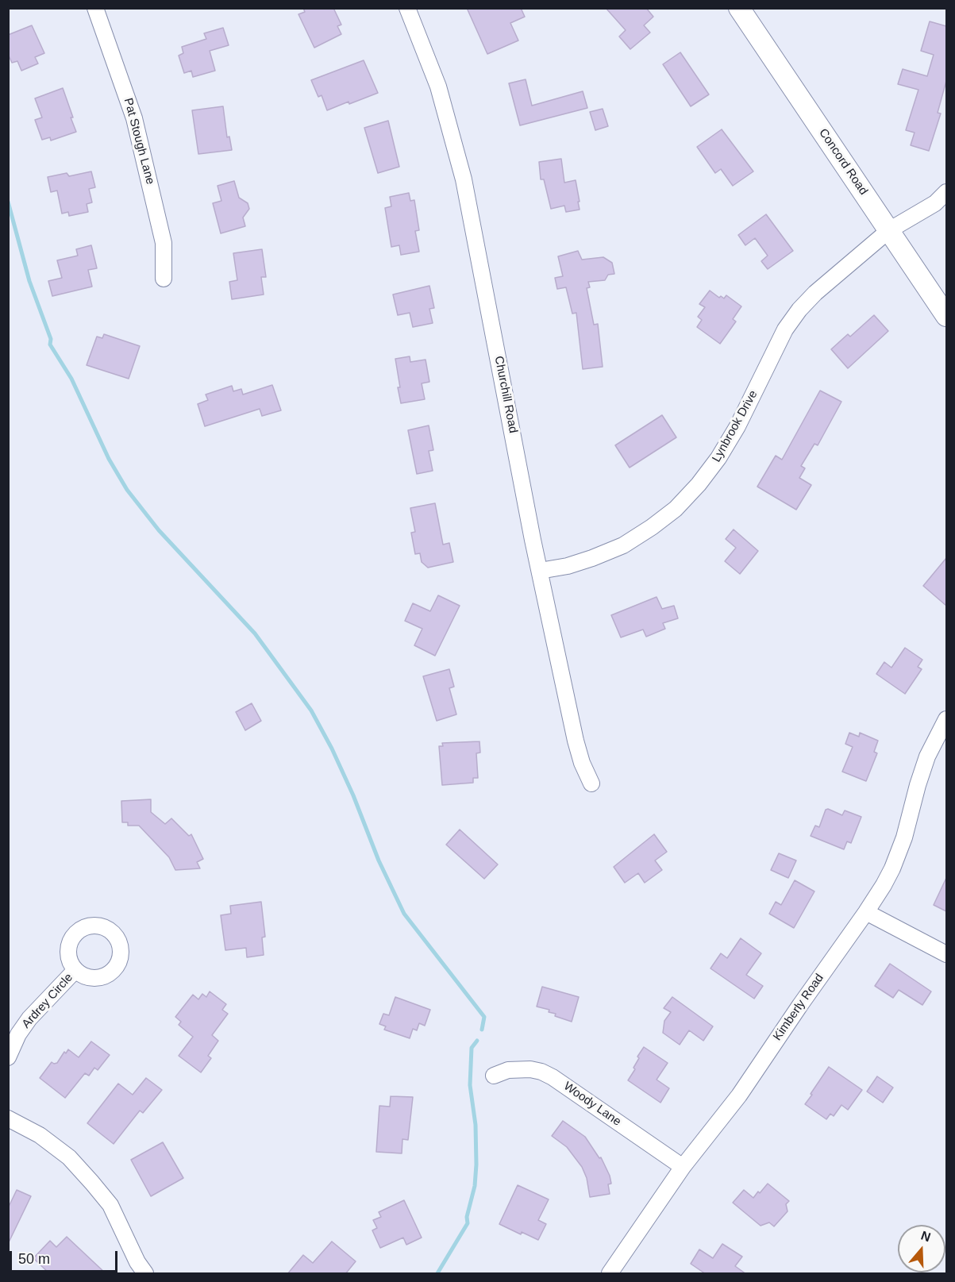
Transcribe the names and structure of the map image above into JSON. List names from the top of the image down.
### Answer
{
  "streets": {
    "main road": ["Concord Road"],
    "street": [
      "Pat Stough Lane",
      "Churchill Road",
      "Lynbrook Drive",
      "Ardrey Circle",
      "Kimberly Road",
      "Woody Lane"
    ]
  },
  "crossings": [
    ["Concord Road", "Lynbrook Drive"],
    ["Churchill Road", "Lynbrook Drive"],
    ["Kimberly Road", "Woody Lane"]
  ],
  "scale_bar": "50 m",
  "north": "top"
}
